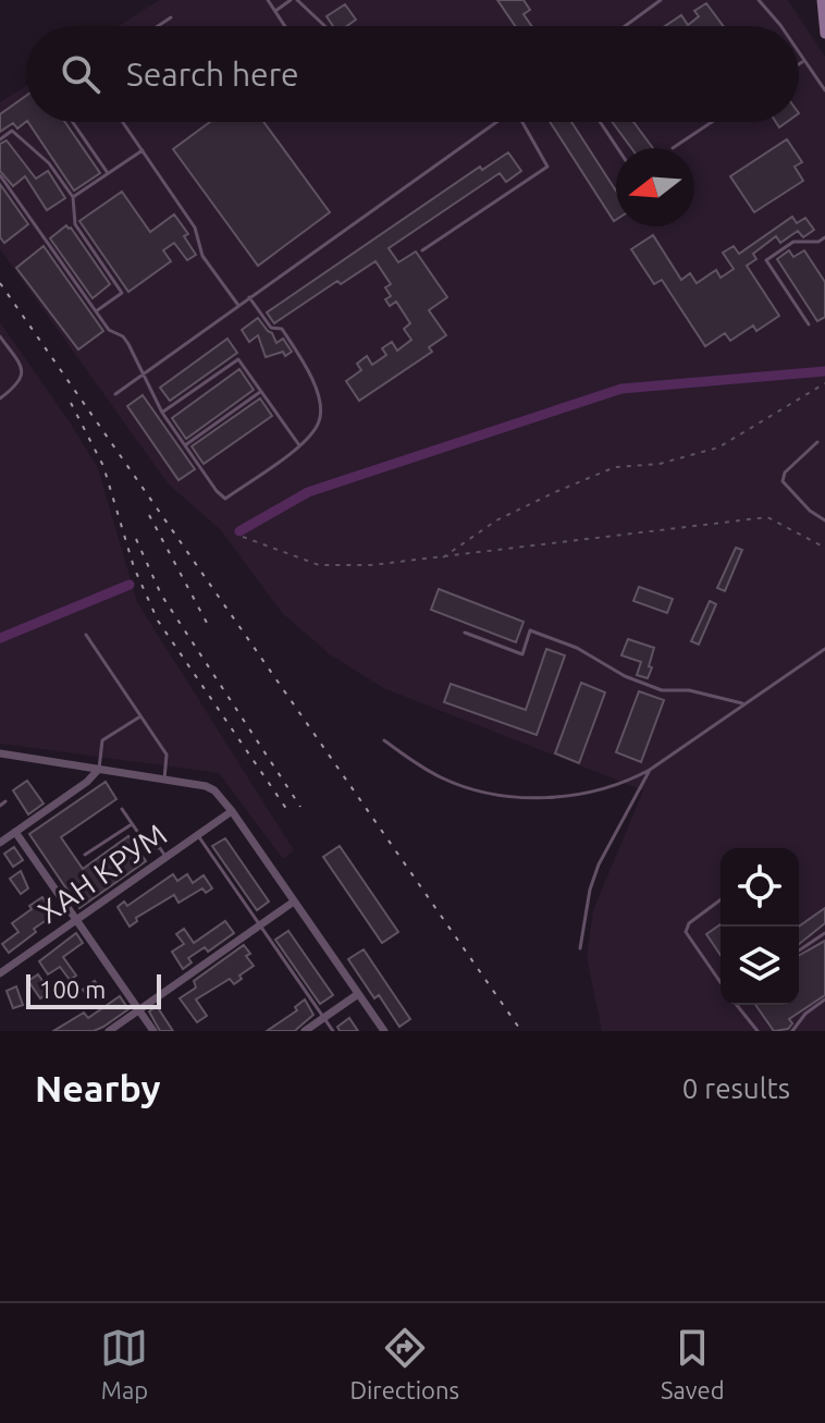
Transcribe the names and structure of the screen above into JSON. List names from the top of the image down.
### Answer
{
  "streets": {
    "street": ["ХАН КРУМ"]
  },
  "scale_bar": "100 m",
  "north": "left",
  "page": {
    "search": "Search here",
    "scale": "100 m",
    "heading": ["Nearby", "0 results"],
    "nav": ["Map", "Directions", "Saved"]
  }
}
